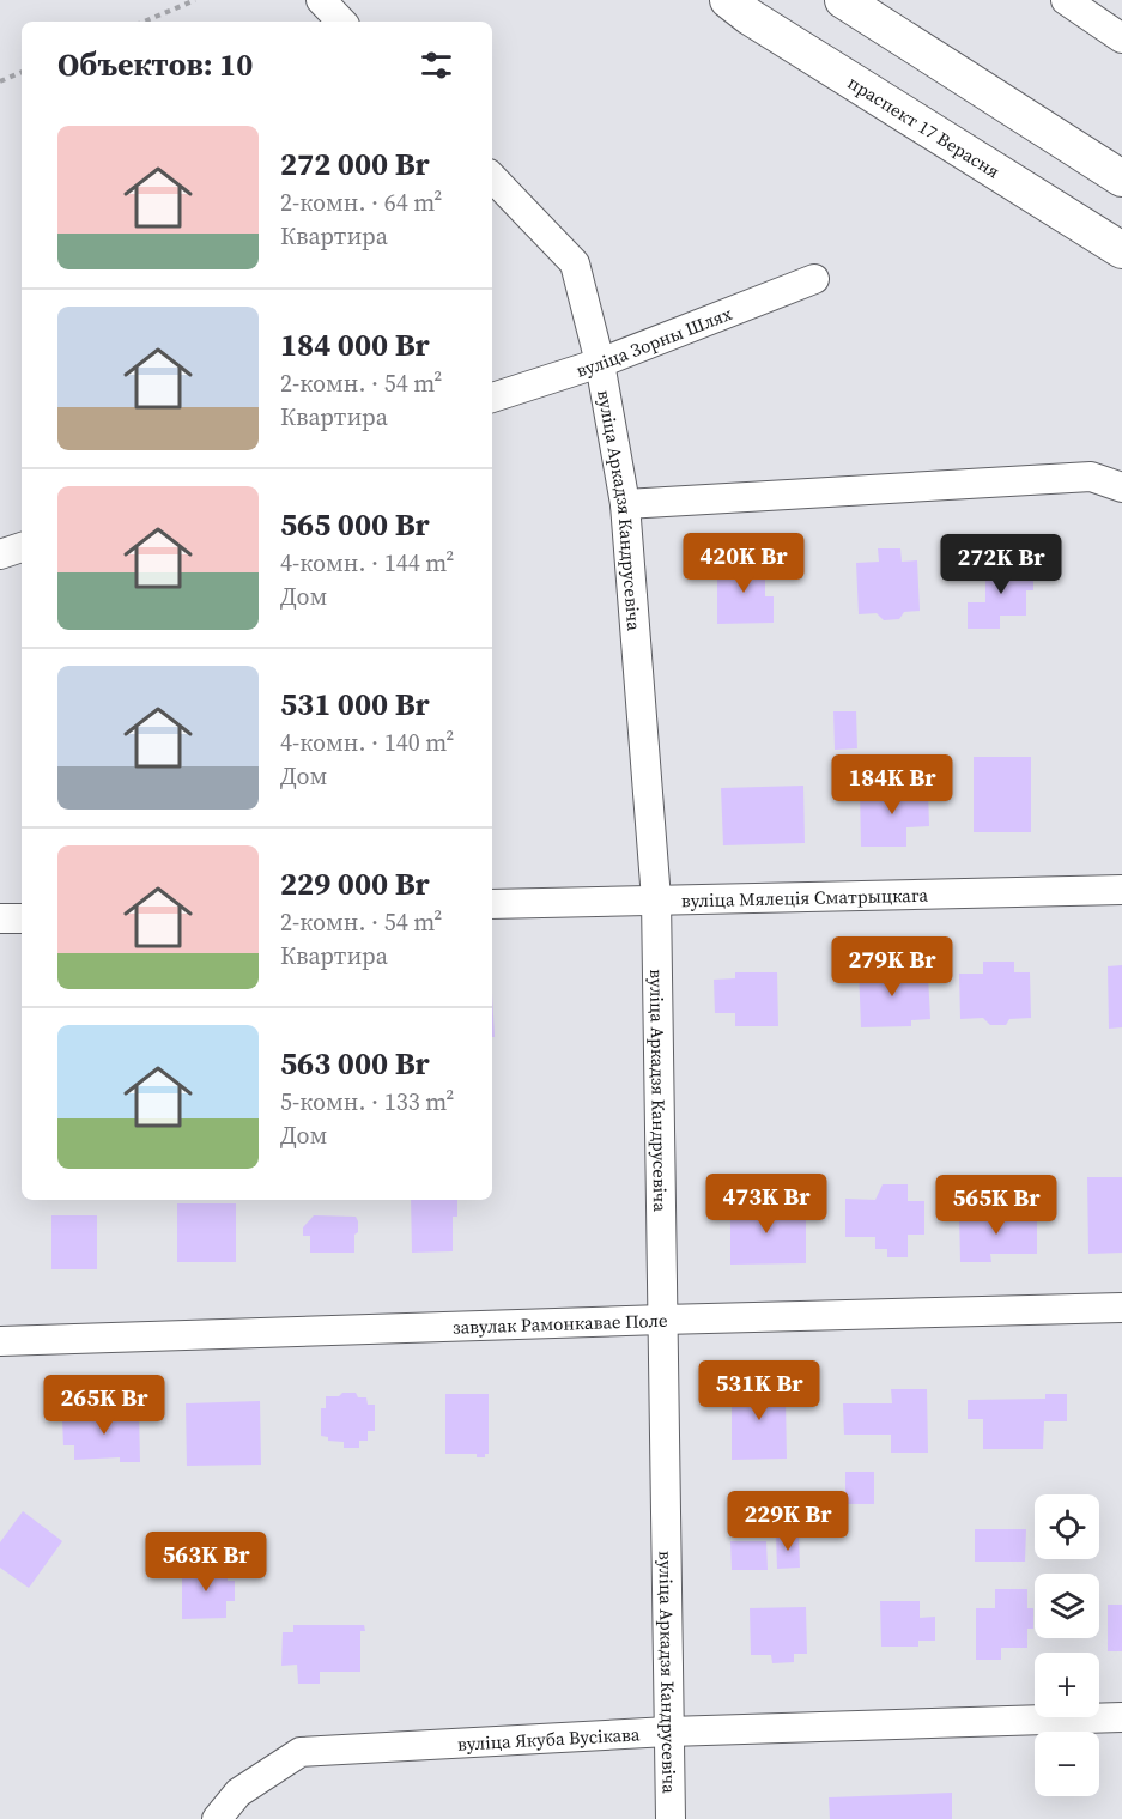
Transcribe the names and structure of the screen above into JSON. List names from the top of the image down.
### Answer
{
  "streets": {
    "main road": ["праспект 17 Верасня"],
    "street": [
      "вуліца Зорны Шлях",
      "вуліца Аркадзя Кандрусевіча",
      "вуліца Мялеція Сматрыцкага",
      "завулак Рамонкавае Поле",
      "вуліца Якуба Вусікава"
    ]
  },
  "crossings": [
    ["вуліца Зорны Шлях", "вуліца Аркадзя Кандрусевіча"],
    ["вуліца Аркадзя Кандрусевіча", "вуліца Мялеція Сматрыцкага"],
    ["вуліца Аркадзя Кандрусевіча", "завулак Рамонкавае Поле"],
    ["вуліца Аркадзя Кандрусевіча", "вуліца Якуба Вусікава"]
  ],
  "page": {
    "heading": "Объектов: 10",
    "list": [
      {
        "name": "272 000 Br",
        "note": "2-комн. · 64 m² · Квартира"
      },
      {
        "name": "184 000 Br",
        "note": "2-комн. · 54 m² · Квартира"
      },
      {
        "name": "565 000 Br",
        "note": "4-комн. · 144 m² · Дом"
      },
      {
        "name": "531 000 Br",
        "note": "4-комн. · 140 m² · Дом"
      },
      {
        "name": "229 000 Br",
        "note": "2-комн. · 54 m² · Квартира"
      },
      {
        "name": "563 000 Br",
        "note": "5-комн. · 133 m² · Дом"
      }
    ],
    "price": [
      "420K Br",
      "272K Br",
      "184K Br",
      "279K Br",
      "473K Br",
      "565K Br",
      "531K Br",
      "265K Br",
      "229K Br",
      "563K Br"
    ],
    "map_buttons": ["+", "−"]
  }
}
